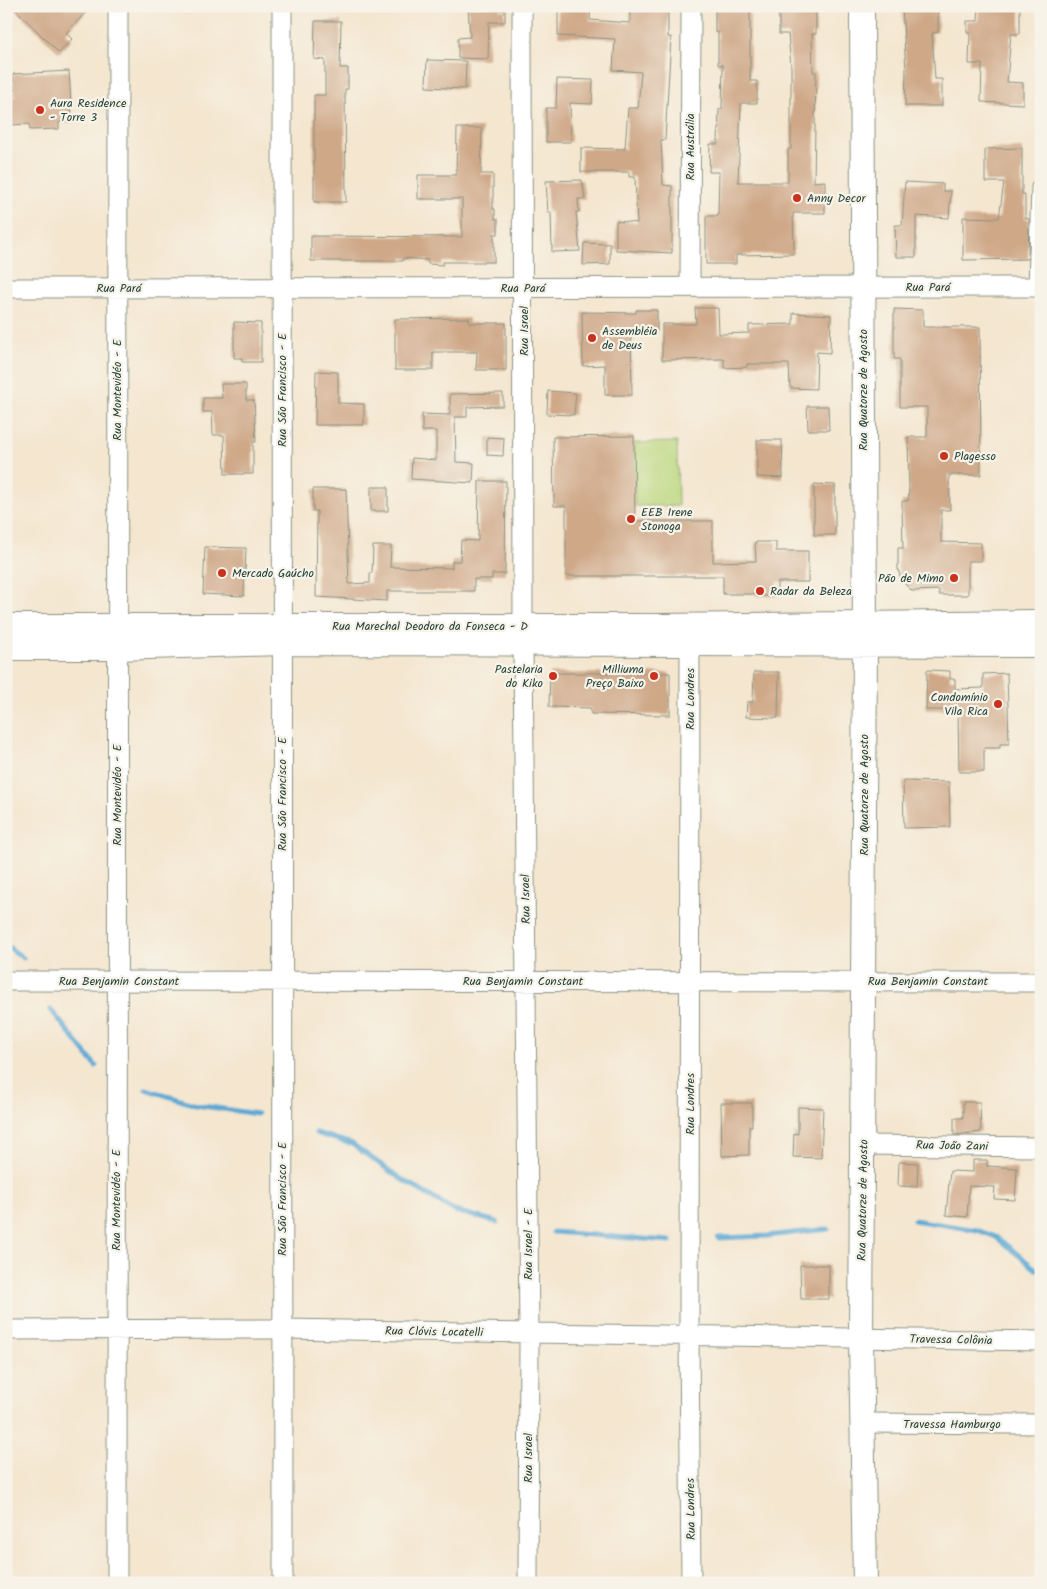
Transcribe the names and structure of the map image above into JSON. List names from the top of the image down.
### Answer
{
  "streets": {
    "street": [
      "Rua Austrália",
      "Rua Pará",
      "Rua Israel",
      "Rua Montevidéo - E",
      "Rua São Francisco - E",
      "Rua Quatorze de Agosto",
      "Rua Marechal Deodoro da Fonseca - D",
      "Rua Londres",
      "Rua Benjamin Constant",
      "Rua João Zani",
      "Rua Israel - E",
      "Rua Clóvis Locatelli",
      "Travessa Colônia",
      "Travessa Hamburgo"
    ]
  },
  "crossings": [
    ["Rua Austrália", "Rua Pará"],
    ["Rua Pará", "Rua Israel"],
    ["Rua Pará", "Rua Montevidéo - E"],
    ["Rua Pará", "Rua São Francisco - E"],
    ["Rua Pará", "Rua Quatorze de Agosto"],
    ["Rua Israel", "Rua Marechal Deodoro da Fonseca - D"],
    ["Rua Israel", "Rua Benjamin Constant"],
    ["Rua Israel", "Rua Israel - E"],
    ["Rua Israel", "Rua Clóvis Locatelli"],
    ["Rua Montevidéo - E", "Rua Marechal Deodoro da Fonseca - D"],
    ["Rua Montevidéo - E", "Rua Benjamin Constant"],
    ["Rua Montevidéo - E", "Rua Clóvis Locatelli"],
    ["Rua São Francisco - E", "Rua Marechal Deodoro da Fonseca - D"],
    ["Rua São Francisco - E", "Rua Benjamin Constant"],
    ["Rua São Francisco - E", "Rua Clóvis Locatelli"],
    ["Rua Quatorze de Agosto", "Rua Marechal Deodoro da Fonseca - D"],
    ["Rua Quatorze de Agosto", "Rua Benjamin Constant"],
    ["Rua Quatorze de Agosto", "Rua João Zani"],
    ["Rua Quatorze de Agosto", "Rua Clóvis Locatelli"],
    ["Rua Quatorze de Agosto", "Travessa Colônia"],
    ["Rua Quatorze de Agosto", "Travessa Hamburgo"],
    ["Rua Marechal Deodoro da Fonseca - D", "Rua Londres"],
    ["Rua Londres", "Rua Benjamin Constant"],
    ["Rua Londres", "Rua Clóvis Locatelli"],
    ["Rua Israel - E", "Rua Clóvis Locatelli"],
    ["Rua Clóvis Locatelli", "Travessa Colônia"]
  ],
  "places": [
    "Aura Residence - Torre 3",
    "Anny Decor",
    "Assembléia de Deus",
    "Plagesso",
    "EEB Irene Stonoga",
    "Mercado Gaúcho",
    "Pão de Mimo",
    "Radar da Beleza",
    "Pastelaria do Kiko",
    "Milliuma Preço Baixo",
    "Condomínio Vila Rica"
  ]
}
